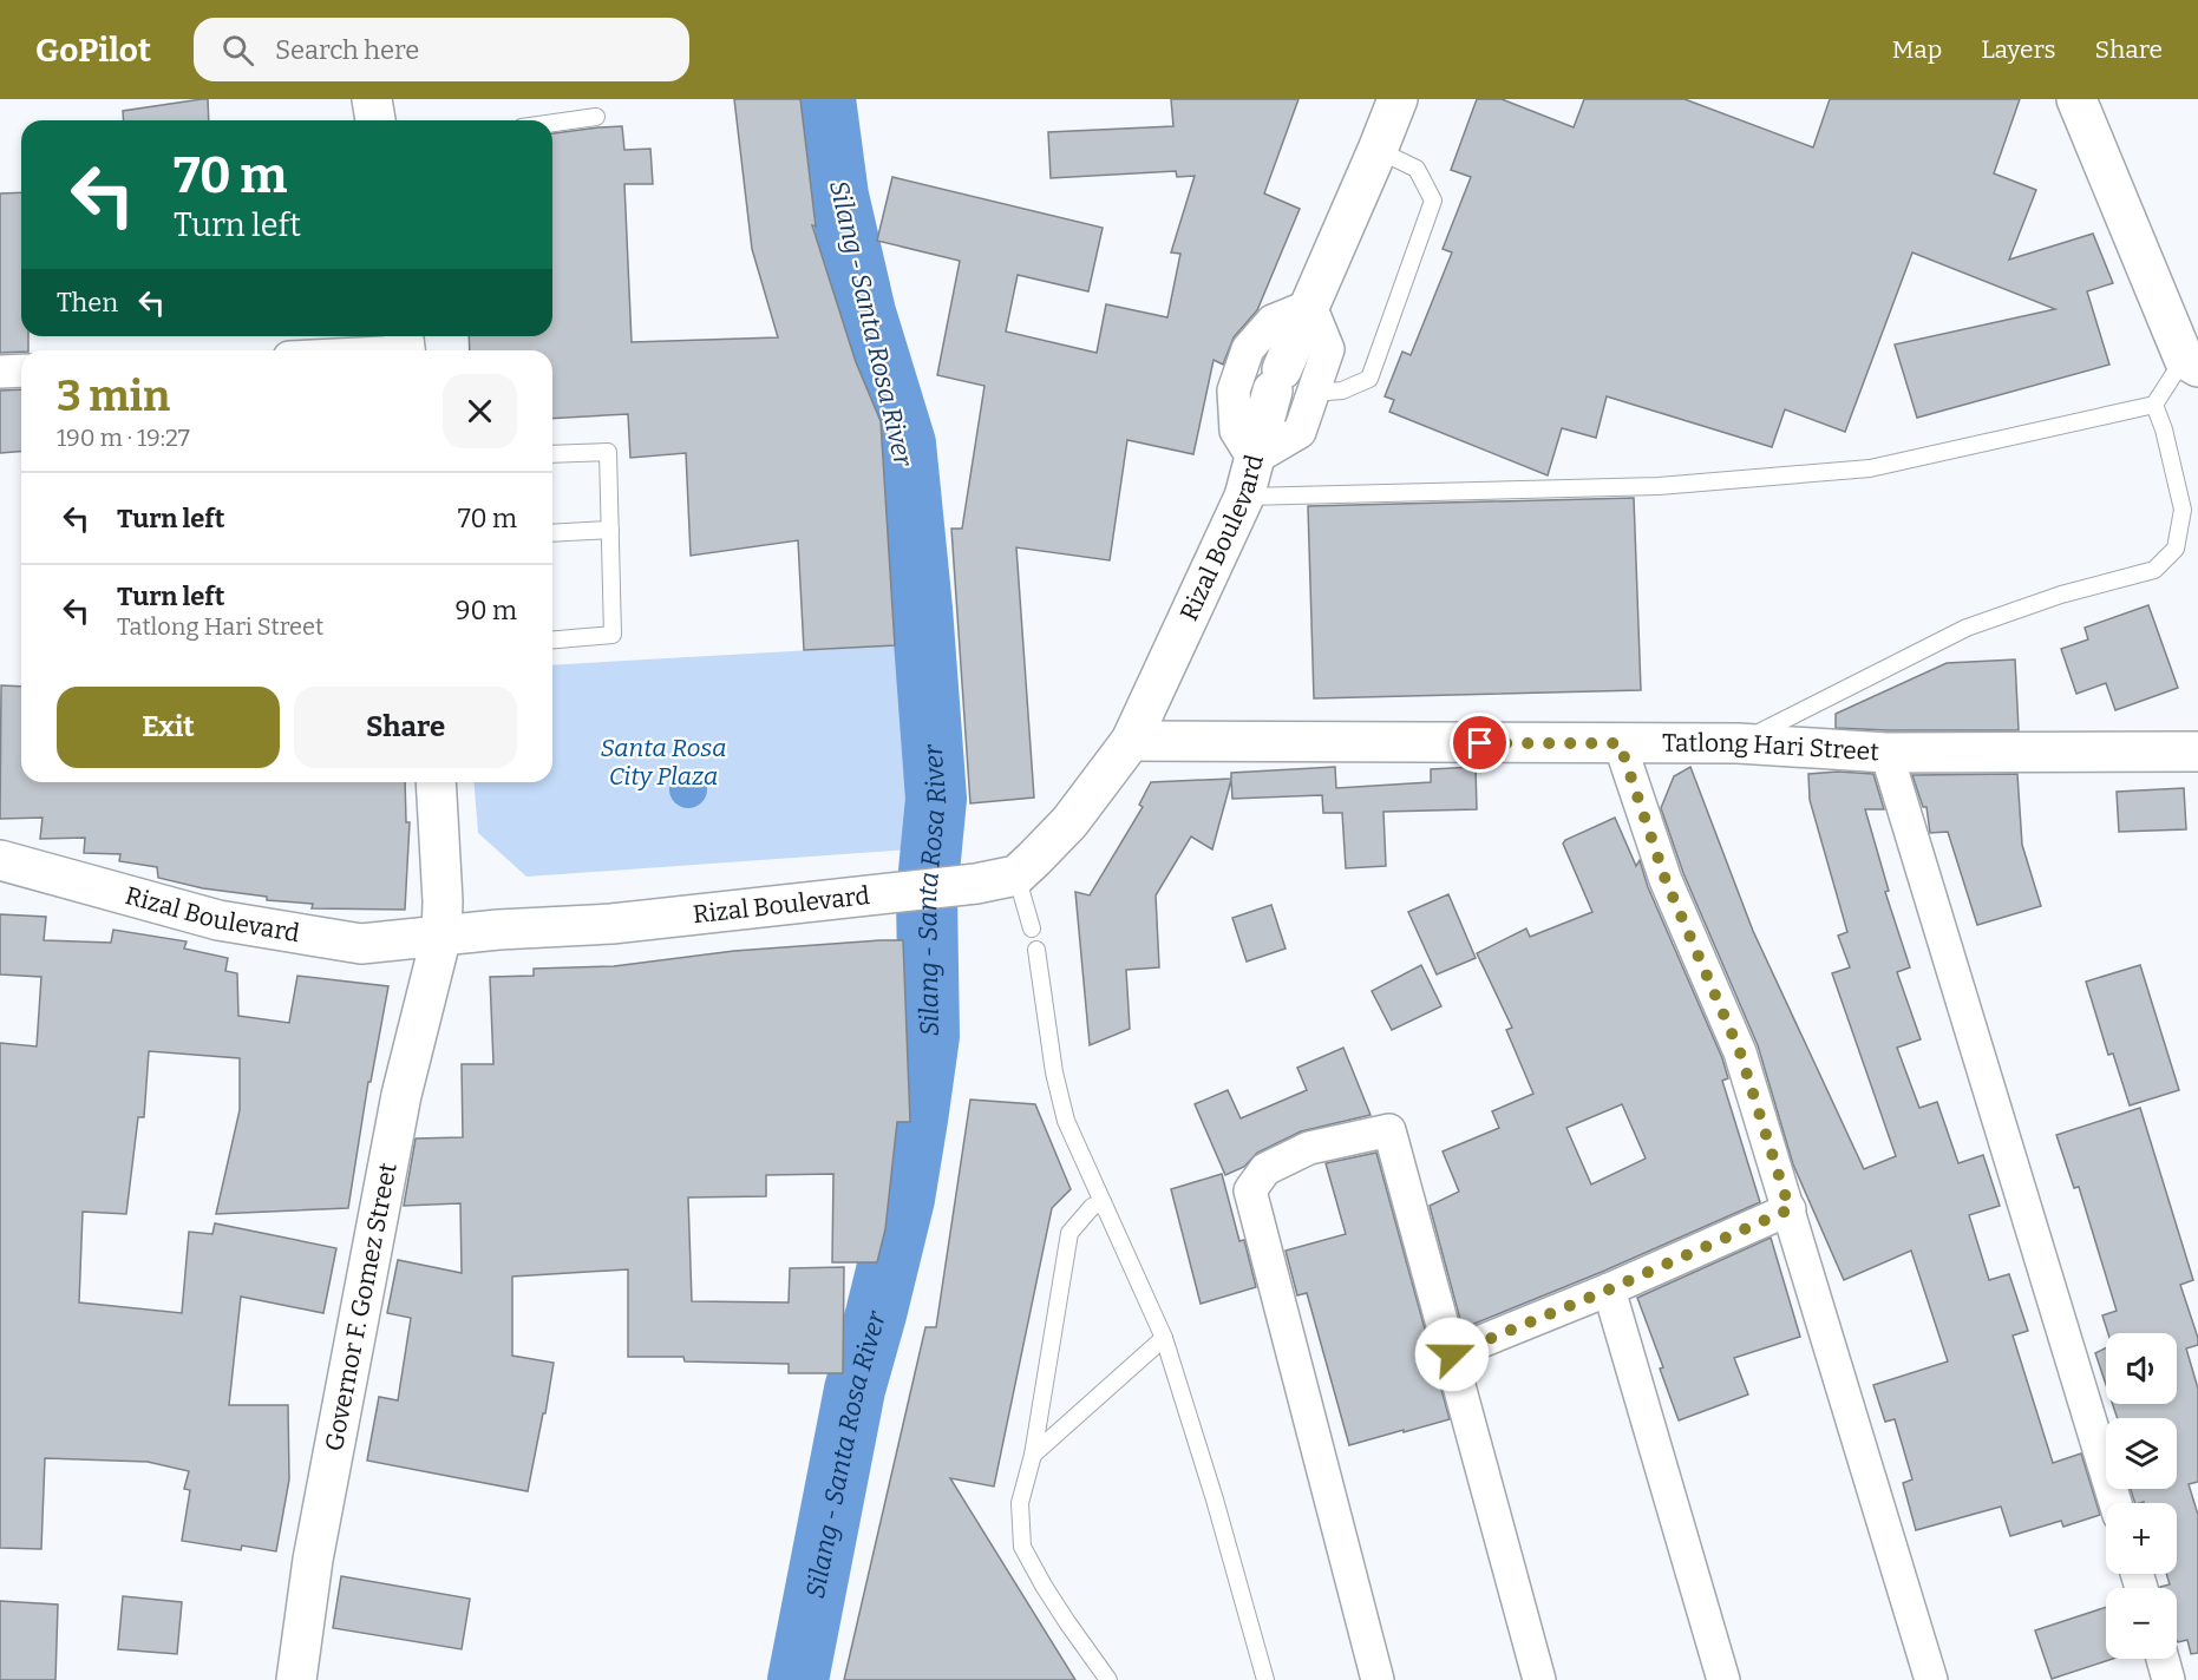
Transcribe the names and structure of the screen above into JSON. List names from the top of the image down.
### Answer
{
  "streets": {
    "main road": ["Rizal Boulevard", "Tatlong Hari Street", "Governor F. Gomez Street"]
  },
  "crossings": [
    ["Rizal Boulevard", "Tatlong Hari Street"],
    ["Rizal Boulevard", "Governor F. Gomez Street"]
  ],
  "water": ["Silang - Santa Rosa River"],
  "parks": ["Santa Rosa City Plaza"],
  "page": {
    "header": "GoPilot",
    "search": "Search here",
    "nav": ["Map", "Layers", "Share"],
    "turn": ["70 m", "Turn left"],
    "then": "Then",
    "heading": ["3 min", "190 m · 19:27"],
    "list": [
      {
        "name": "Turn left",
        "value": "70 m"
      },
      {
        "name": "Turn left",
        "note": "Tatlong Hari Street",
        "value": "90 m"
      }
    ],
    "buttons": ["Exit", "Share"],
    "map_buttons": ["+", "−"]
  }
}
